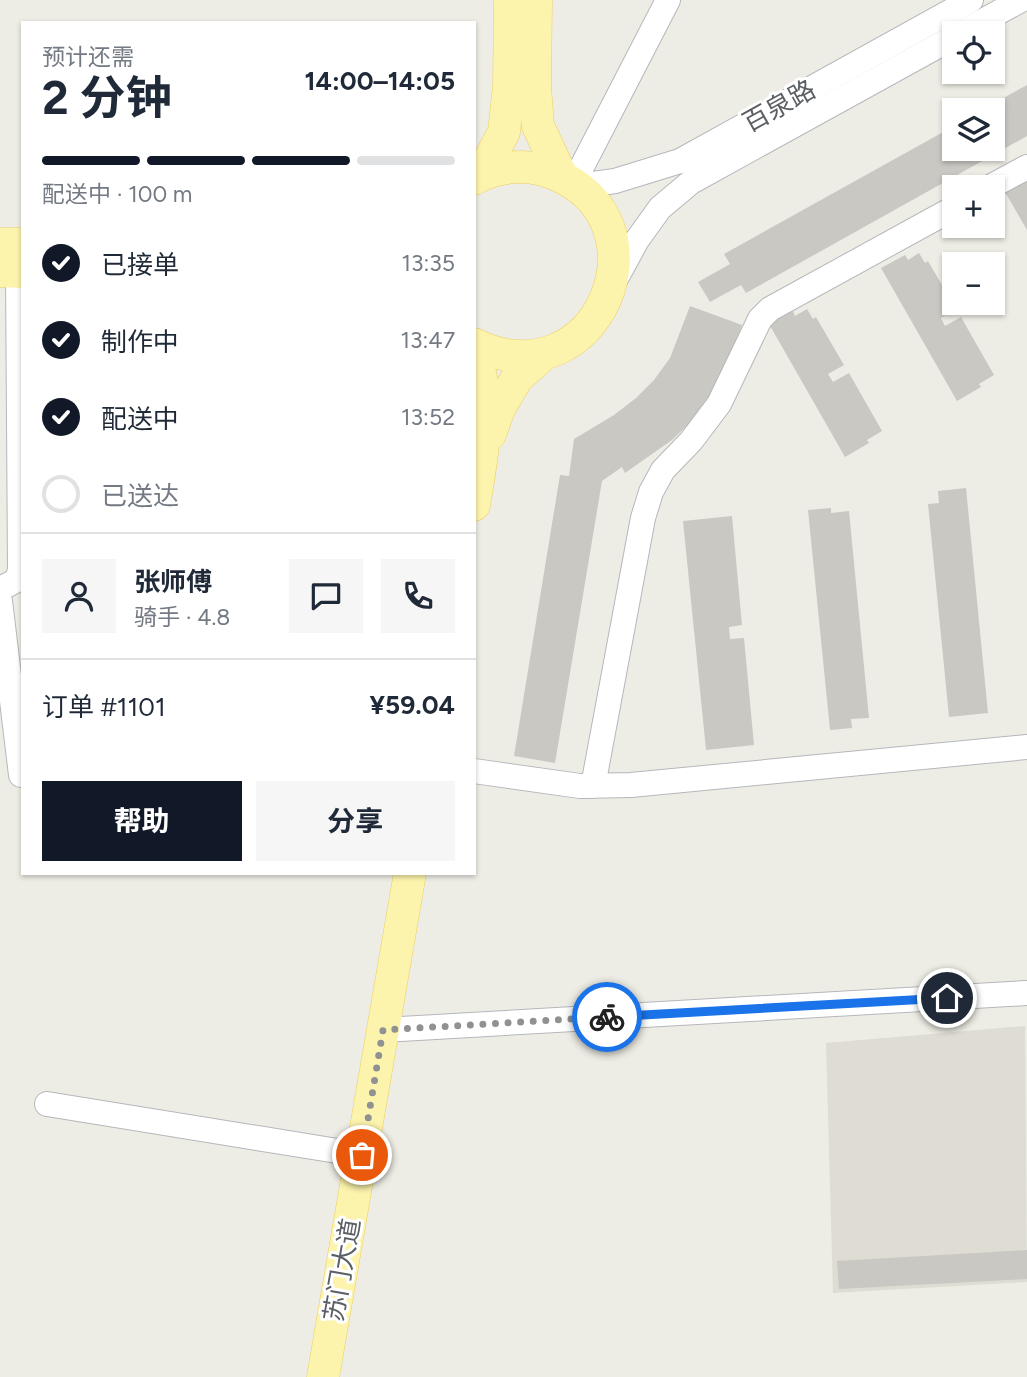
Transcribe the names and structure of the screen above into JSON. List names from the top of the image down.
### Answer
{
  "streets": {
    "main road": ["苏门大道"],
    "street": ["百泉路"]
  },
  "page": {
    "map_buttons": ["+", "−"],
    "heading": ["2 分钟", "预计还需", "14:00–14:05"],
    "panel": [
      "张师傅",
      "骑手 · 4.8",
      "订单 #1101",
      "¥59.04"
    ],
    "bar": "配送中 · 100 m",
    "list": [
      ["已接单", "13:35"],
      ["制作中", "13:47"],
      ["配送中", "13:52"],
      "已送达"
    ],
    "buttons": ["帮助", "分享"]
  }
}
